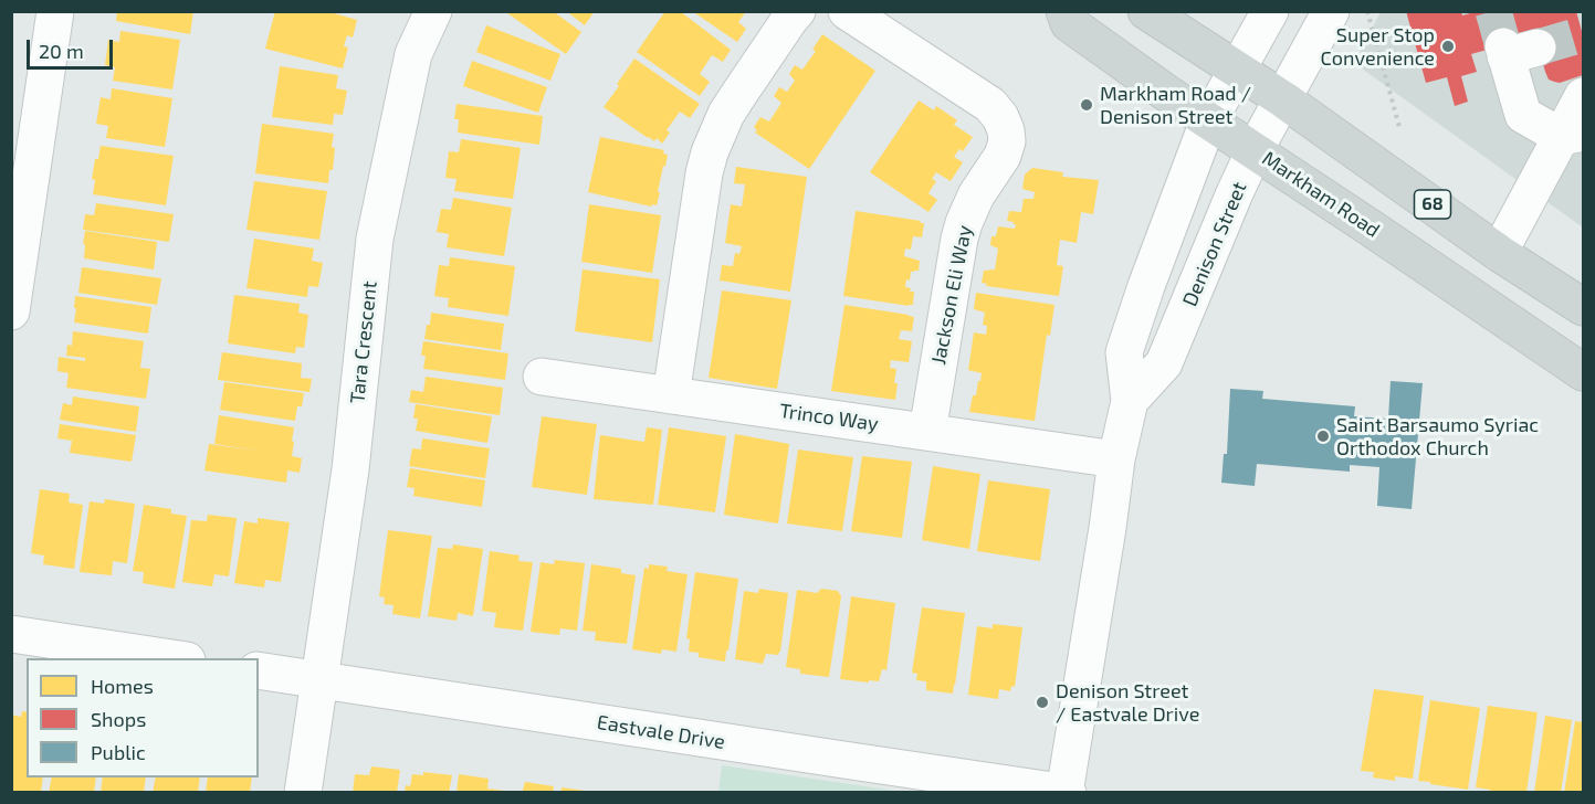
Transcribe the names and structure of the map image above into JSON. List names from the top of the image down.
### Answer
{
  "streets": {
    "main road": ["Markham Road", "68"],
    "street": [
      "Denison Street",
      "Jackson Eli Way",
      "Tara Crescent",
      "Trinco Way",
      "Eastvale Drive"
    ]
  },
  "crossings": [
    ["Markham Road", "Denison Street"],
    ["68", "Denison Street"],
    ["Denison Street", "Trinco Way"],
    ["Denison Street", "Eastvale Drive"],
    ["Jackson Eli Way", "Trinco Way"],
    ["Tara Crescent", "Eastvale Drive"]
  ],
  "places": [
    "Super Stop Convenience",
    "Markham Road / Denison Street",
    "Saint Barsaumo Syriac Orthodox Church",
    "Denison Street / Eastvale Drive"
  ],
  "legend": ["Homes", "Shops", "Public"],
  "scale_bar": "20 m"
}
